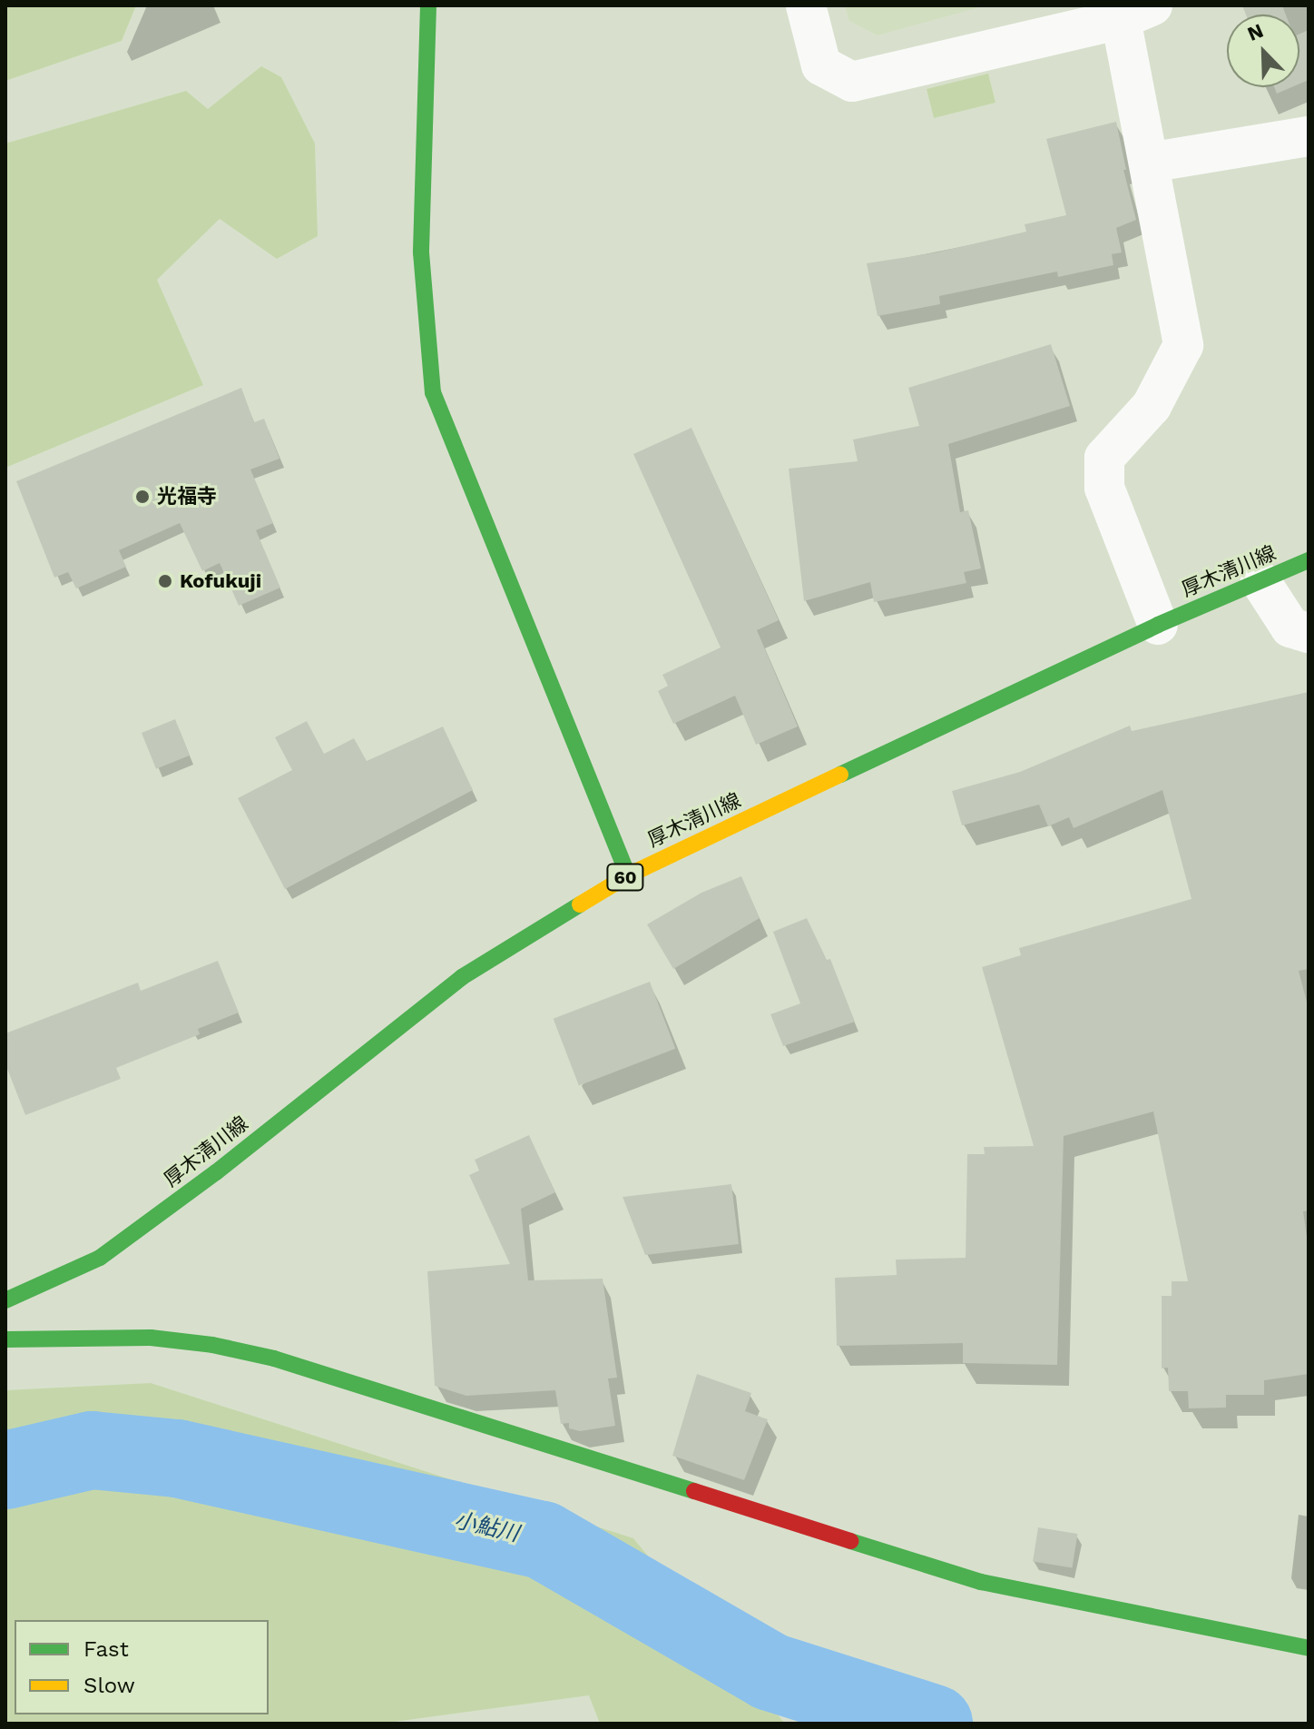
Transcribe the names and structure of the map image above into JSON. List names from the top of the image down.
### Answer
{
  "streets": {
    "street": ["厚木清川線", "60"]
  },
  "water": ["小鮎川"],
  "places": ["光福寺", "Kofukuji"],
  "legend": ["Fast", "Slow"],
  "north": "top left"
}
